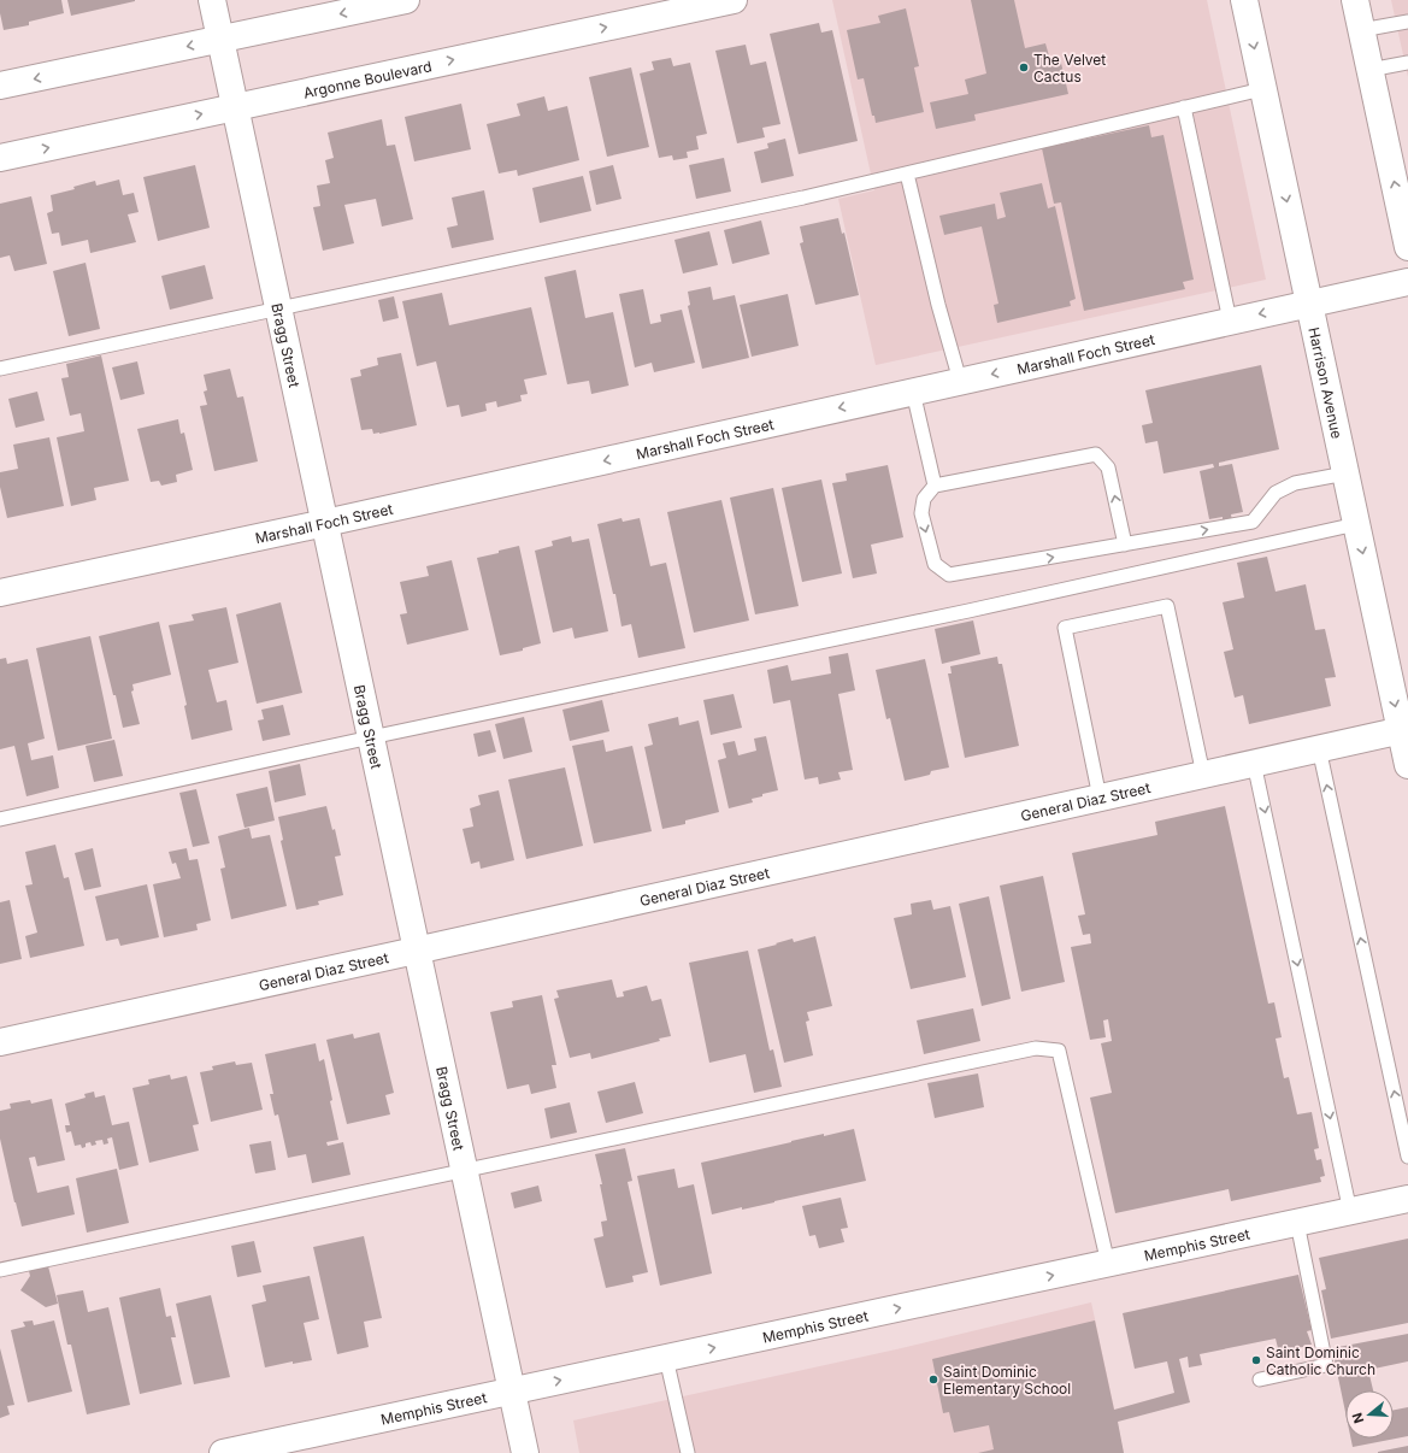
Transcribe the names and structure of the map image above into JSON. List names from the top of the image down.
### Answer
{
  "streets": {
    "street": [
      "Argonne Boulevard",
      "Bragg Street",
      "Marshall Foch Street",
      "Harrison Avenue",
      "General Diaz Street",
      "Memphis Street"
    ]
  },
  "crossings": [
    ["Argonne Boulevard", "Bragg Street"],
    ["Bragg Street", "Marshall Foch Street"],
    ["Bragg Street", "General Diaz Street"],
    ["Bragg Street", "Memphis Street"],
    ["Marshall Foch Street", "Harrison Avenue"],
    ["Harrison Avenue", "General Diaz Street"]
  ],
  "one_way": ["Marshall Foch Street", "Memphis Street"],
  "places": ["The Velvet Cactus", "Saint Dominic Catholic Church", "Saint Dominic Elementary School"],
  "north": "left"
}
